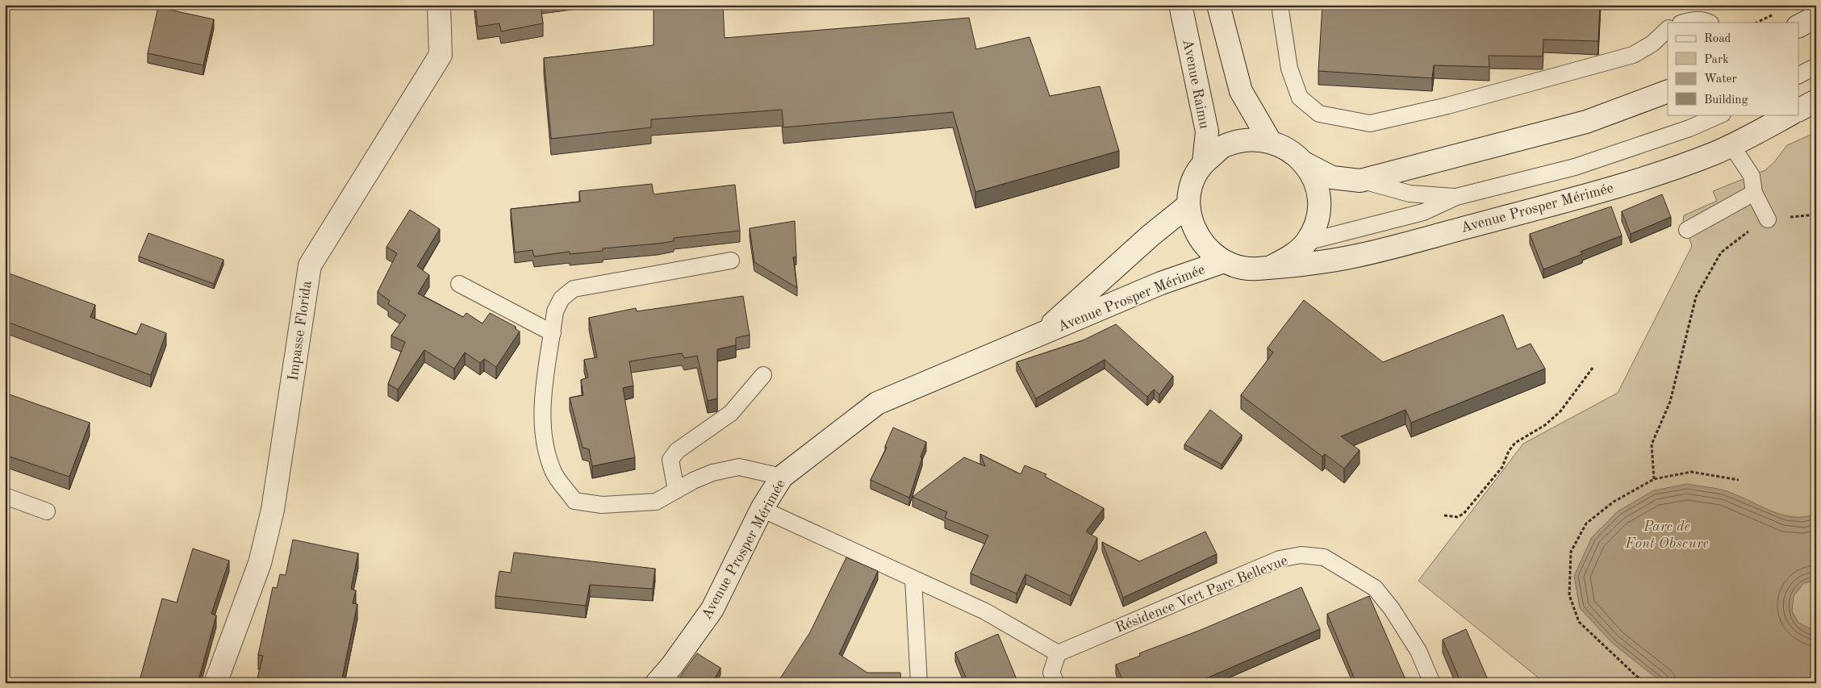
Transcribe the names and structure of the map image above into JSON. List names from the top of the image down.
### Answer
{
  "streets": {
    "street": ["Avenue Raimu", "Avenue Prosper Mérimée", "Impasse Florida"],
    "lane": ["Résidence Vert Parc Bellevue"]
  },
  "crossings": [
    ["Avenue Raimu", "Avenue Prosper Mérimée"]
  ],
  "parks": ["Parc de Font Obscure"],
  "legend": [
    "Road",
    "Park",
    "Water",
    "Building"
  ]
}
